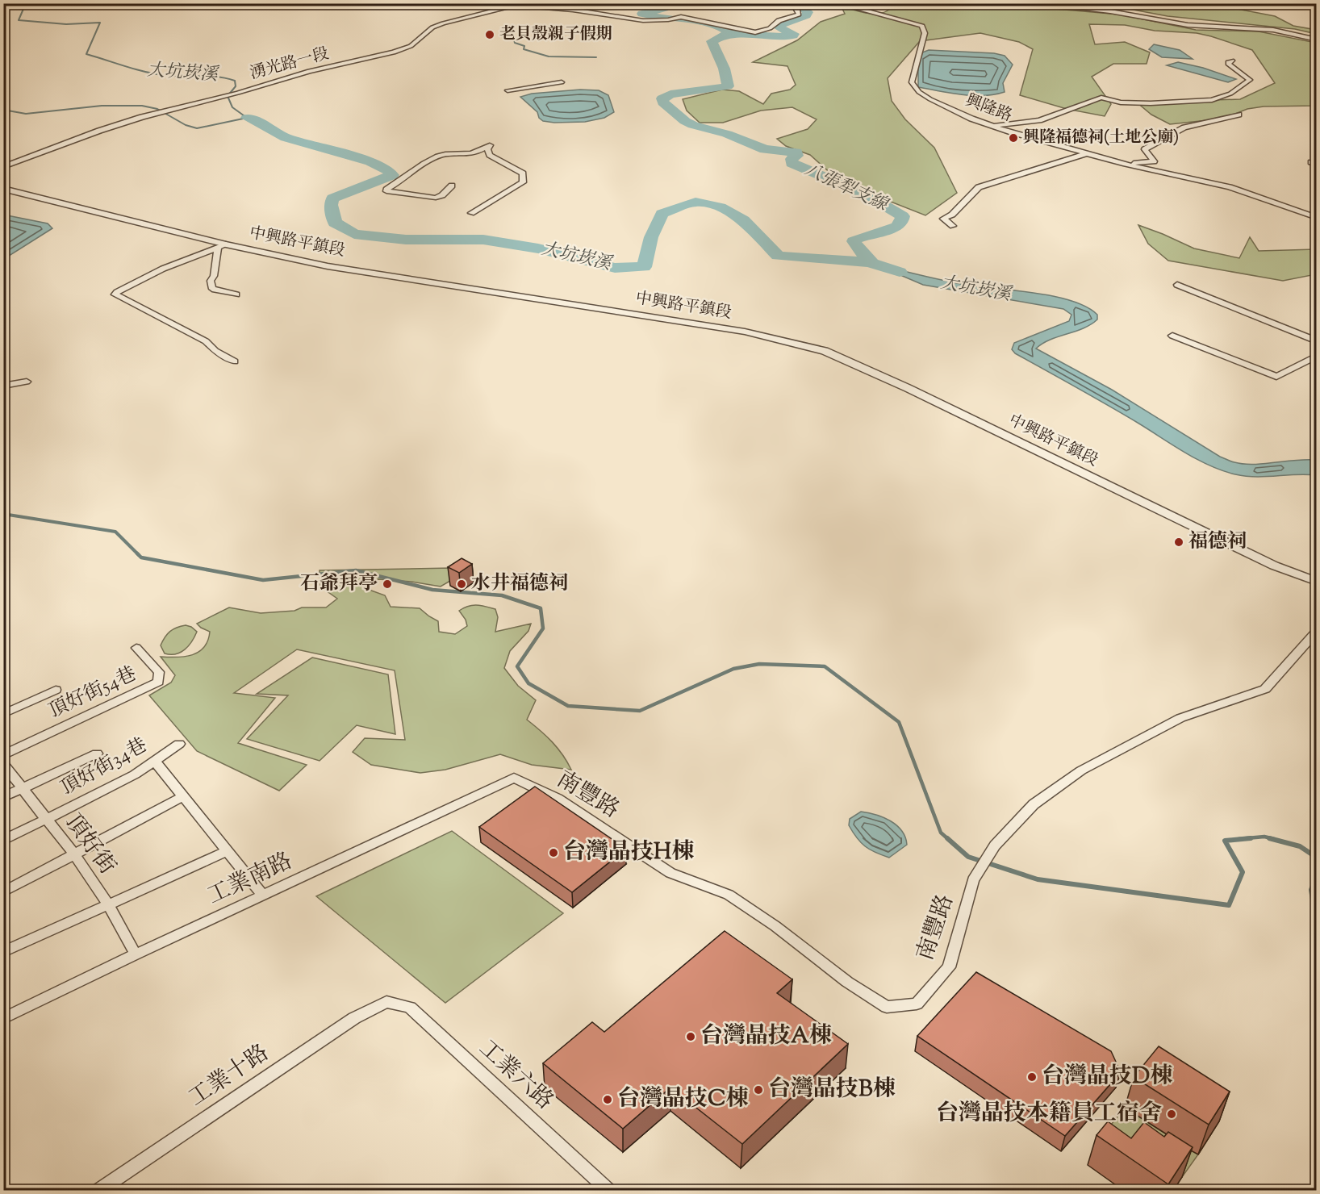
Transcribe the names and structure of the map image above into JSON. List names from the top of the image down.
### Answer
{
  "streets": {
    "street": [
      "湧光路一段",
      "興隆路",
      "中興路平鎮段",
      "頂好街54巷",
      "頂好街34巷",
      "南豐路",
      "頂好街",
      "工業南路",
      "工業六路",
      "工業十路"
    ]
  },
  "crossings": [
    ["頂好街34巷", "頂好街"],
    ["南豐路", "工業南路"],
    ["頂好街", "工業南路"],
    ["工業六路", "工業十路"]
  ],
  "water": ["大坑崁溪", "八張犁支線"],
  "places": [
    "老貝殼親子假期",
    "興隆福德祠(土地公廟)",
    "福德祠",
    "石爺拜亭",
    "水井福德祠",
    "台灣晶技H棟",
    "台灣晶技A棟",
    "台灣晶技D棟",
    "台灣晶技B棟",
    "台灣晶技C棟",
    "台灣晶技本籍員工宿舍"
  ]
}
